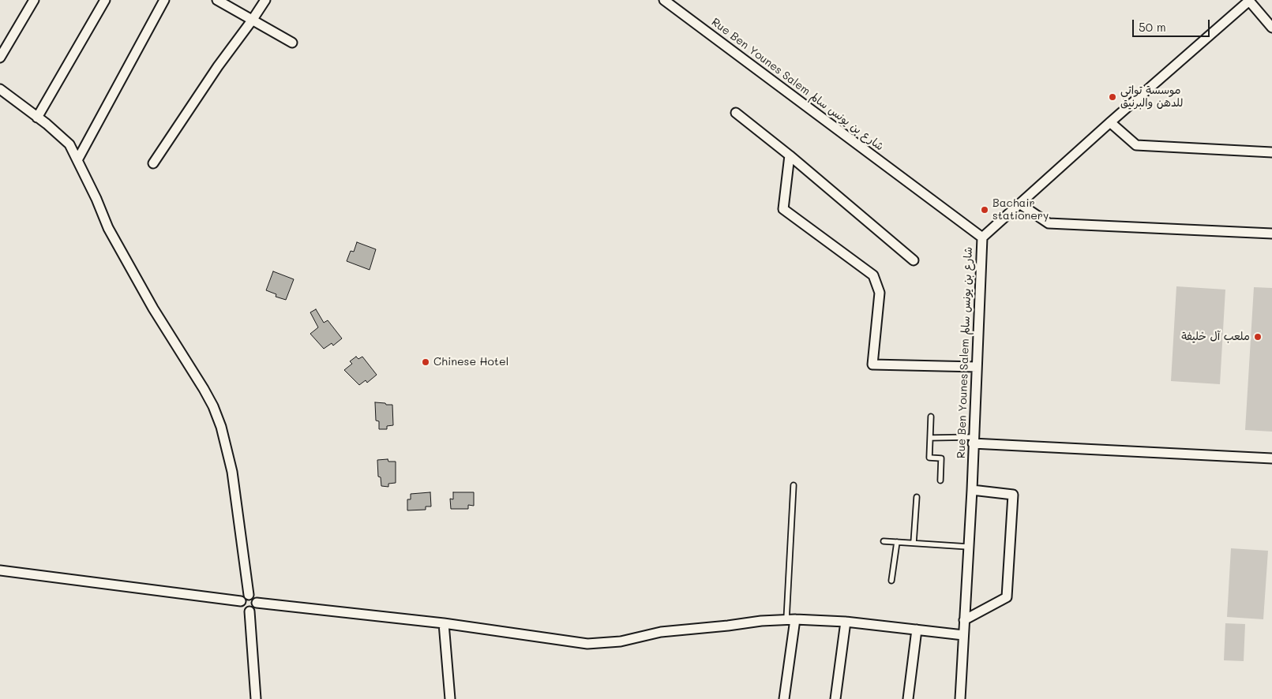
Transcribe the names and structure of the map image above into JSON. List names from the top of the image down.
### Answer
{
  "streets": {
    "street": ["Rue Ben Younes Salem شارع بن يونس سالم"]
  },
  "places": [
    "موسسة تواتي للدهن والبرنيق",
    "Bachair stationery",
    "ملعب آل خليفة",
    "Chinese Hotel"
  ],
  "scale_bar": "50 m"
}
